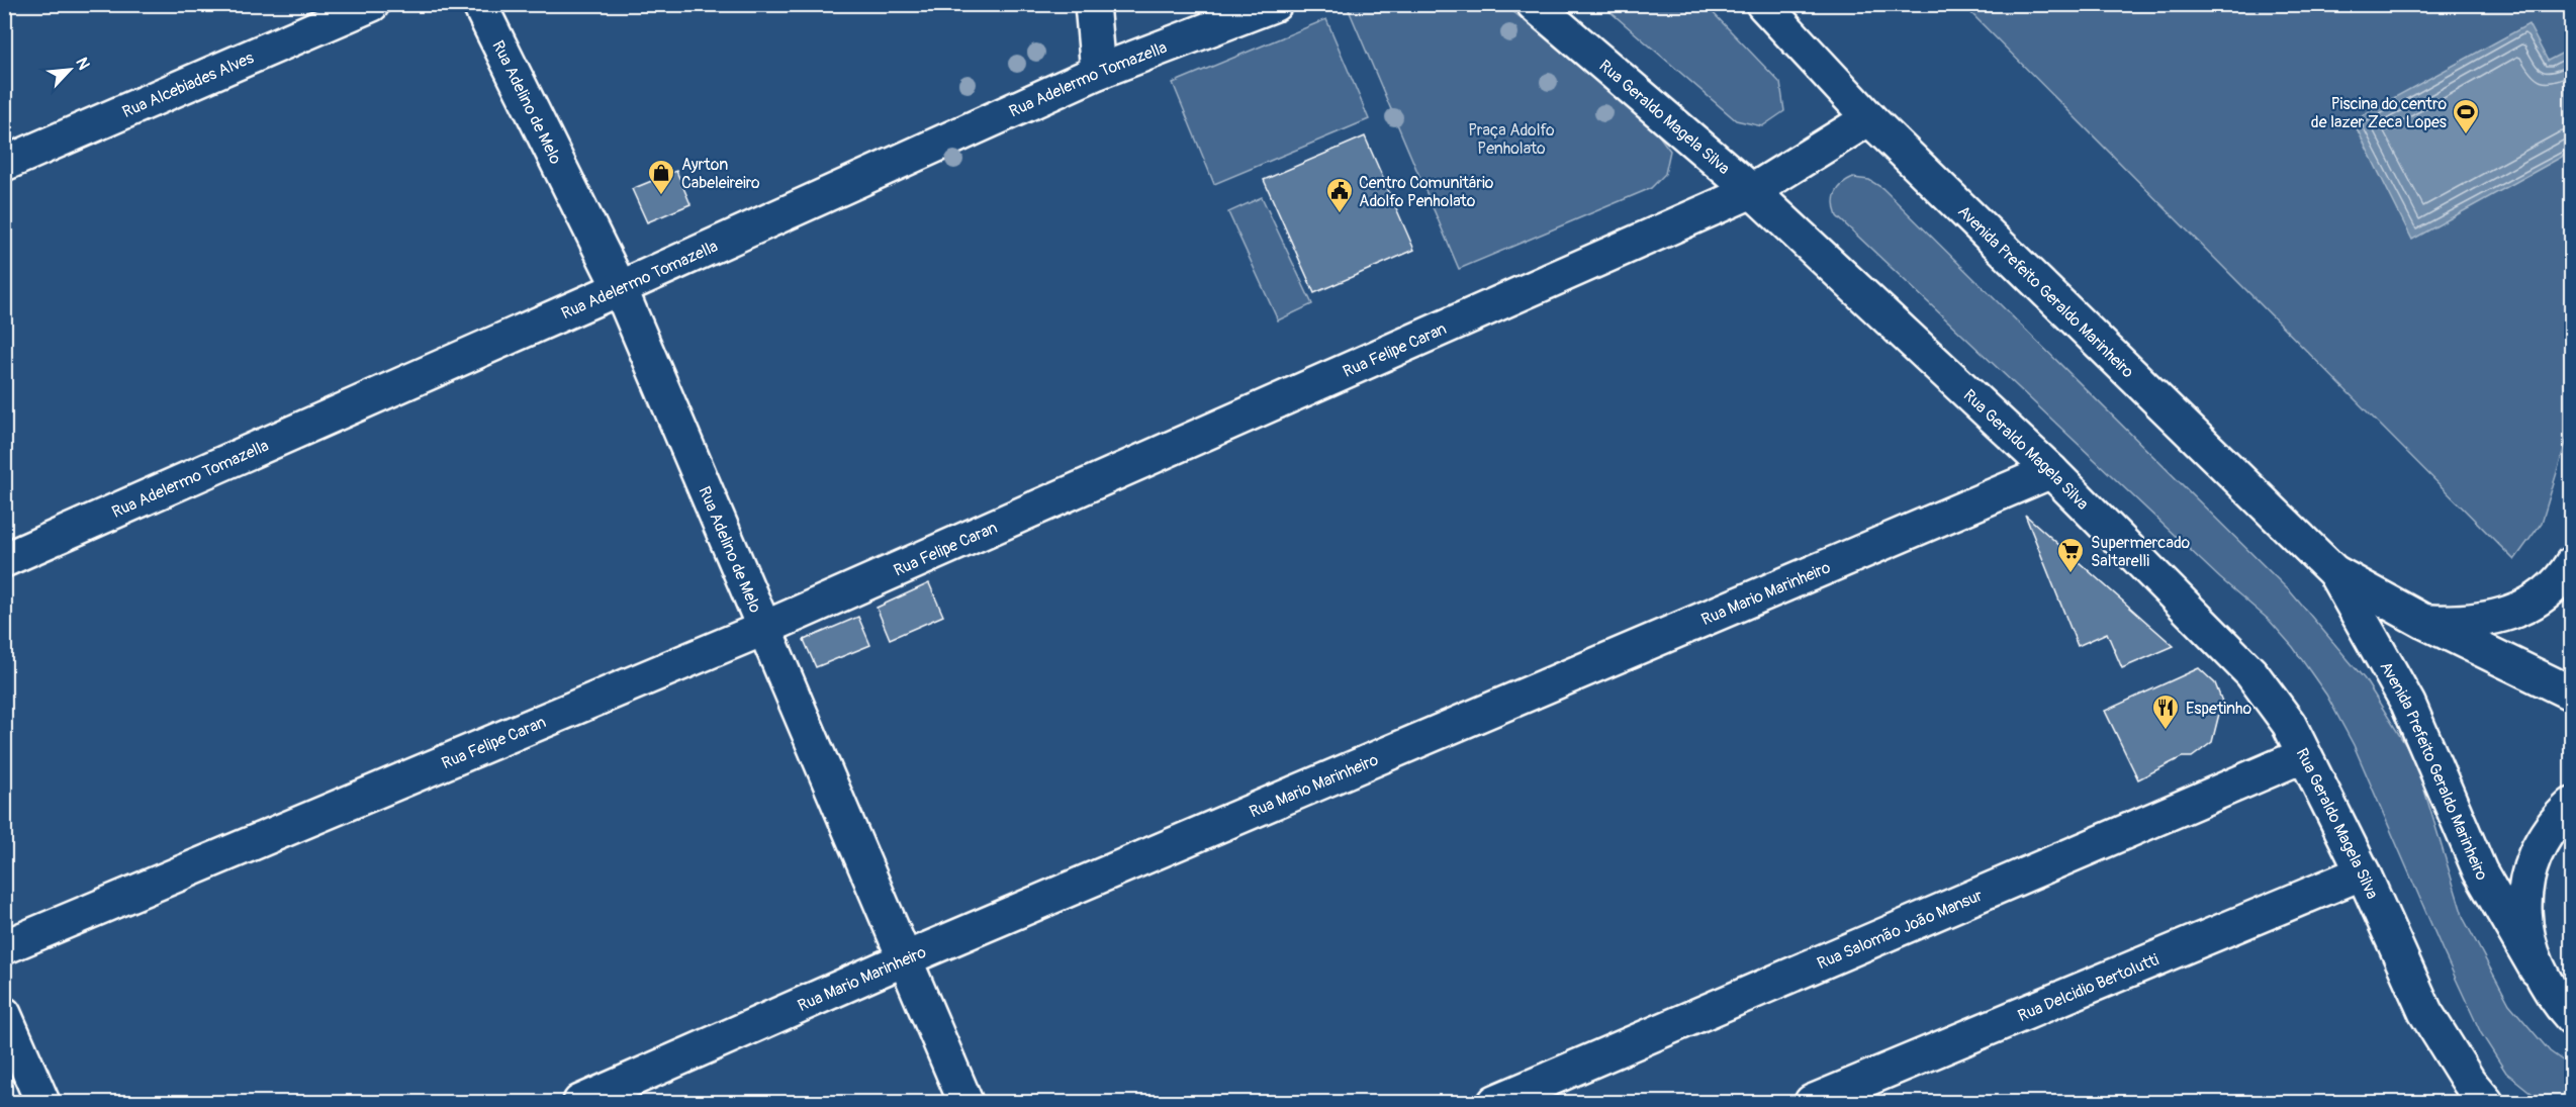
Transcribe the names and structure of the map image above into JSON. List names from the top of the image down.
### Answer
{
  "streets": {
    "street": [
      "Rua Adelermo Tomazella",
      "Rua Alcebiades Alves",
      "Rua Adelino de Melo",
      "Rua Geraldo Magela Silva",
      "Avenida Prefeito Geraldo Marinheiro",
      "Rua Felipe Caran",
      "Rua Mario Marinheiro",
      "Rua Salomão João Mansur",
      "Rua Delcidio Bertolutti"
    ]
  },
  "crossings": [
    ["Rua Adelermo Tomazella", "Rua Adelino de Melo"],
    ["Rua Adelino de Melo", "Rua Felipe Caran"],
    ["Rua Adelino de Melo", "Rua Mario Marinheiro"],
    ["Rua Geraldo Magela Silva", "Rua Felipe Caran"],
    ["Rua Geraldo Magela Silva", "Rua Mario Marinheiro"],
    ["Rua Geraldo Magela Silva", "Rua Salomão João Mansur"],
    ["Rua Geraldo Magela Silva", "Rua Delcidio Bertolutti"],
    ["Avenida Prefeito Geraldo Marinheiro", "Rua Felipe Caran"]
  ],
  "parks": ["Praça Adolfo Penholato"],
  "places": {
    "sports": ["Piscina do centro de lazer Zeca Lopes"],
    "shop": ["Ayrton Cabeleireiro"],
    "public building": ["Centro Comunitário Adolfo Penholato"],
    "supermarket": ["Supermercado Saltarelli"],
    "restaurant": ["Espetinho"]
  },
  "north": "top right"
}
